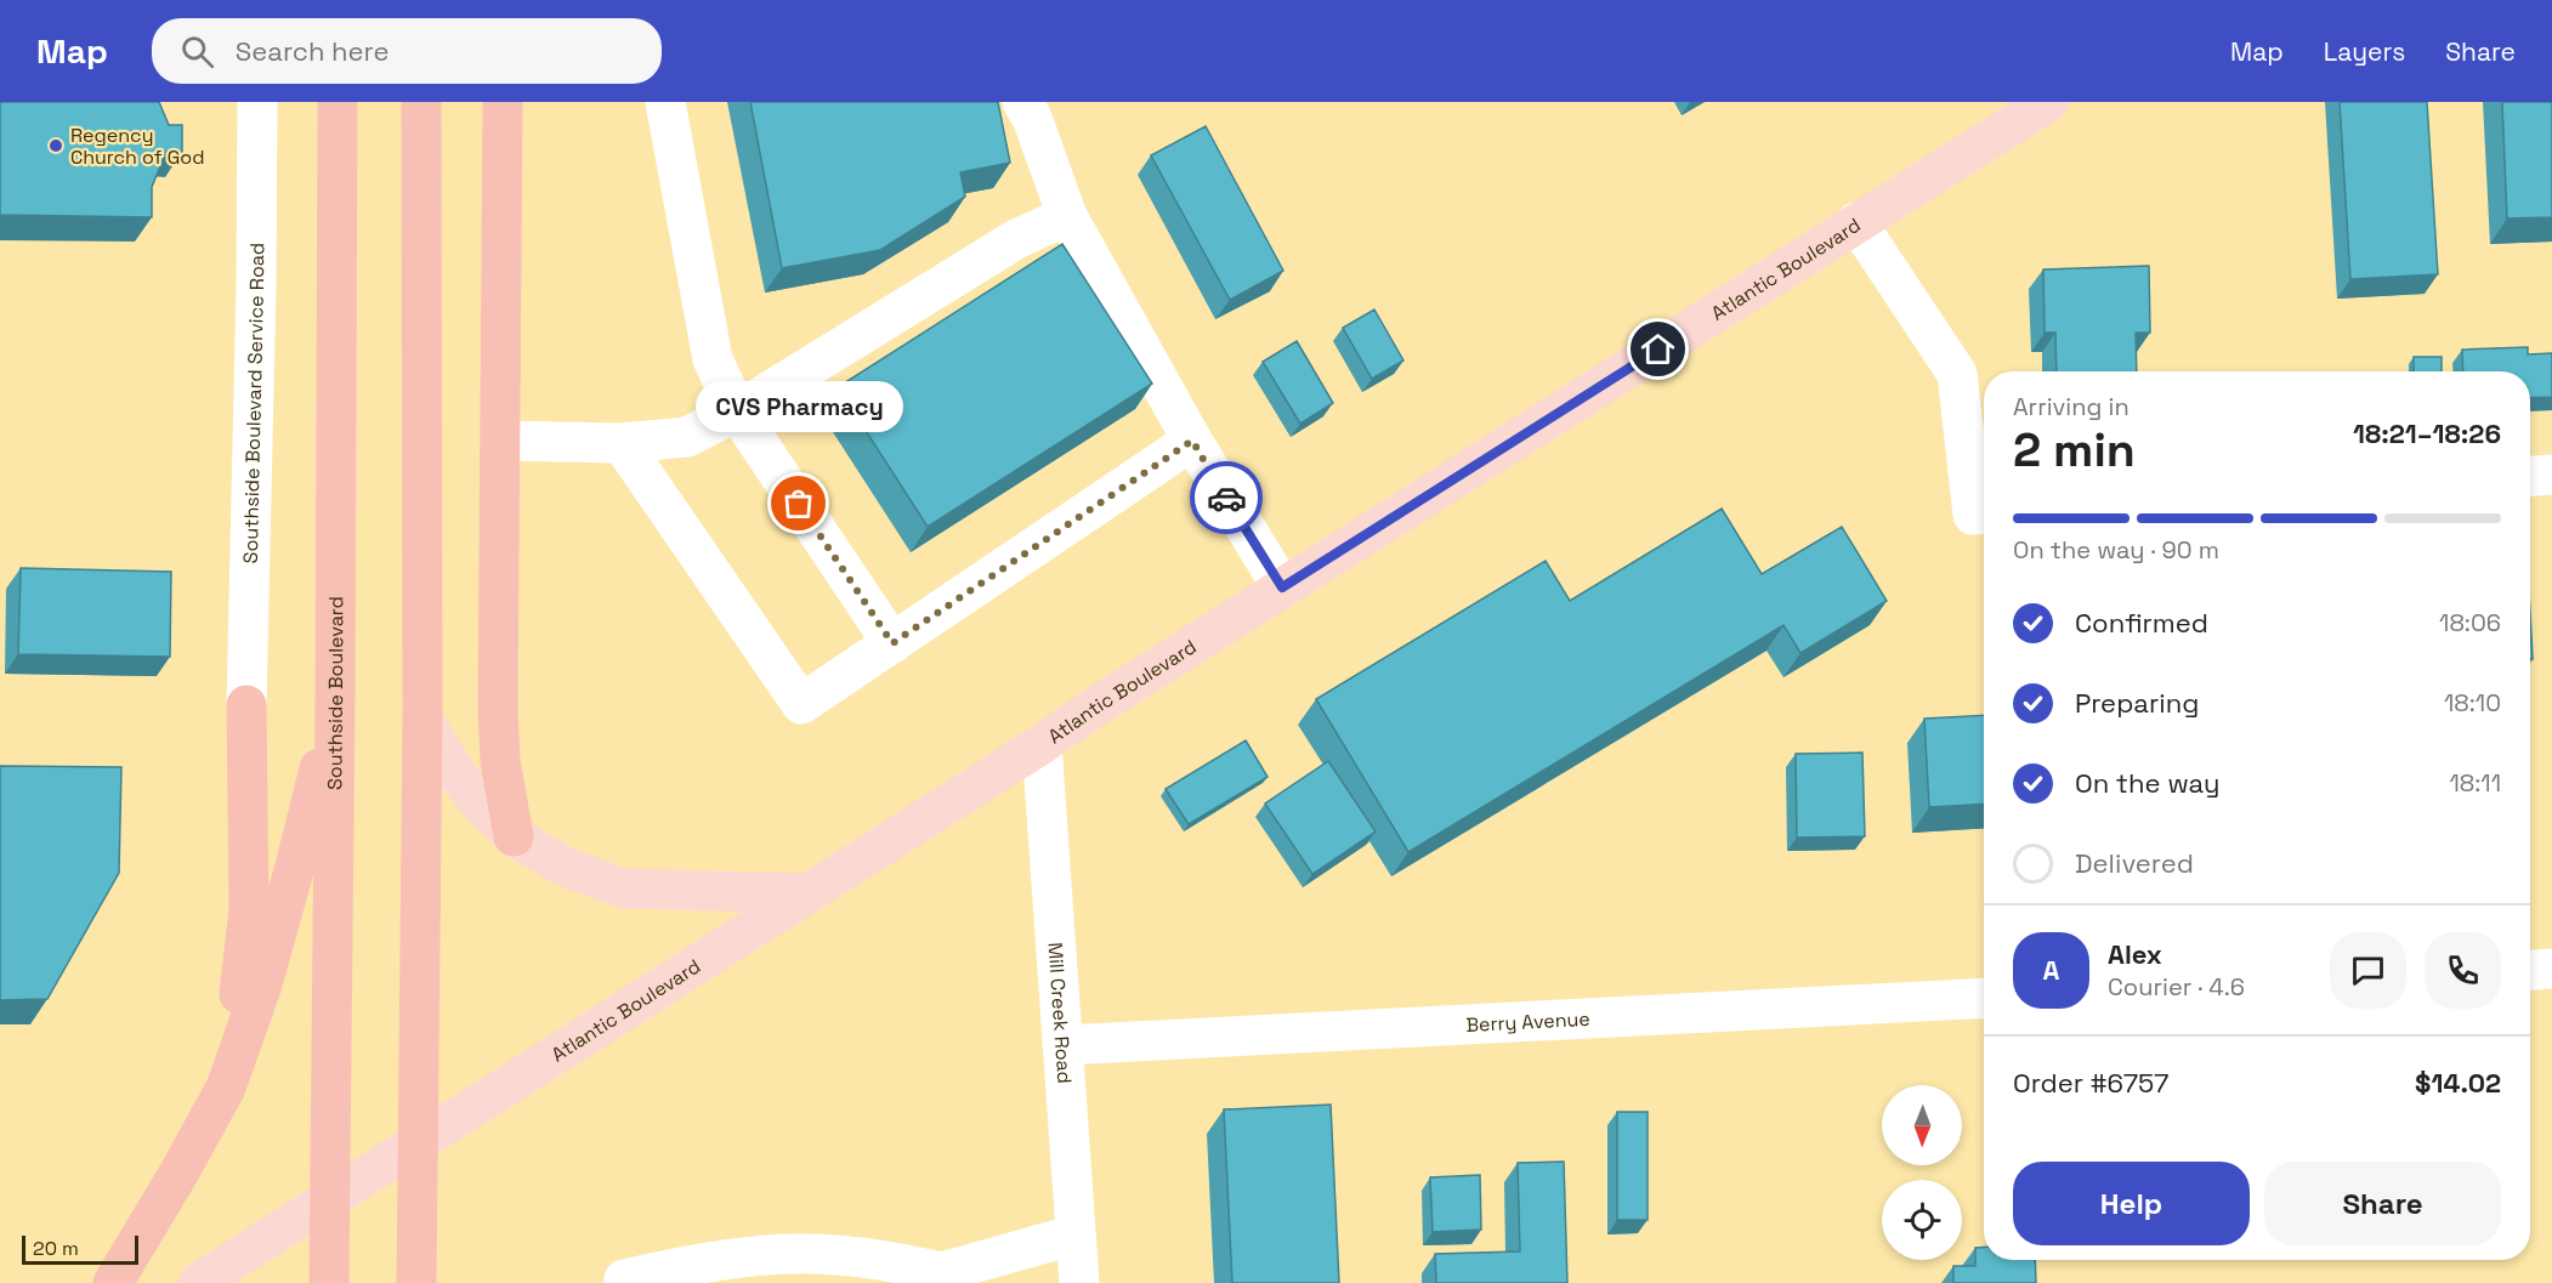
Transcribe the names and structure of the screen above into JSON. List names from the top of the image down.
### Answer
{
  "streets": {
    "highway": ["Southside Boulevard"],
    "main road": ["Atlantic Boulevard"],
    "street": ["Southside Boulevard Service Road", "Mill Creek Road", "Berry Avenue"]
  },
  "crossings": [
    ["Atlantic Boulevard", "Southside Boulevard"],
    ["Atlantic Boulevard", "Mill Creek Road"],
    ["Mill Creek Road", "Berry Avenue"]
  ],
  "places": ["Regency Church of God", "CVS Pharmacy"],
  "scale_bar": "20 m",
  "north": "bottom",
  "page": {
    "header": "Map",
    "search": "Search here",
    "nav": ["Map", "Layers", "Share"],
    "heading": ["2 min", "Arriving in", "18:21–18:26"],
    "panel": [
      "Alex",
      "Courier · 4.6",
      "Order #6757",
      "$14.02"
    ],
    "bubble": "CVS Pharmacy",
    "bar": "On the way · 90 m",
    "list": [
      ["Confirmed", "18:06"],
      ["Preparing", "18:10"],
      ["On the way", "18:11"],
      "Delivered"
    ],
    "round": "A",
    "buttons": ["Help", "Share"],
    "scale": "20 m"
  }
}
